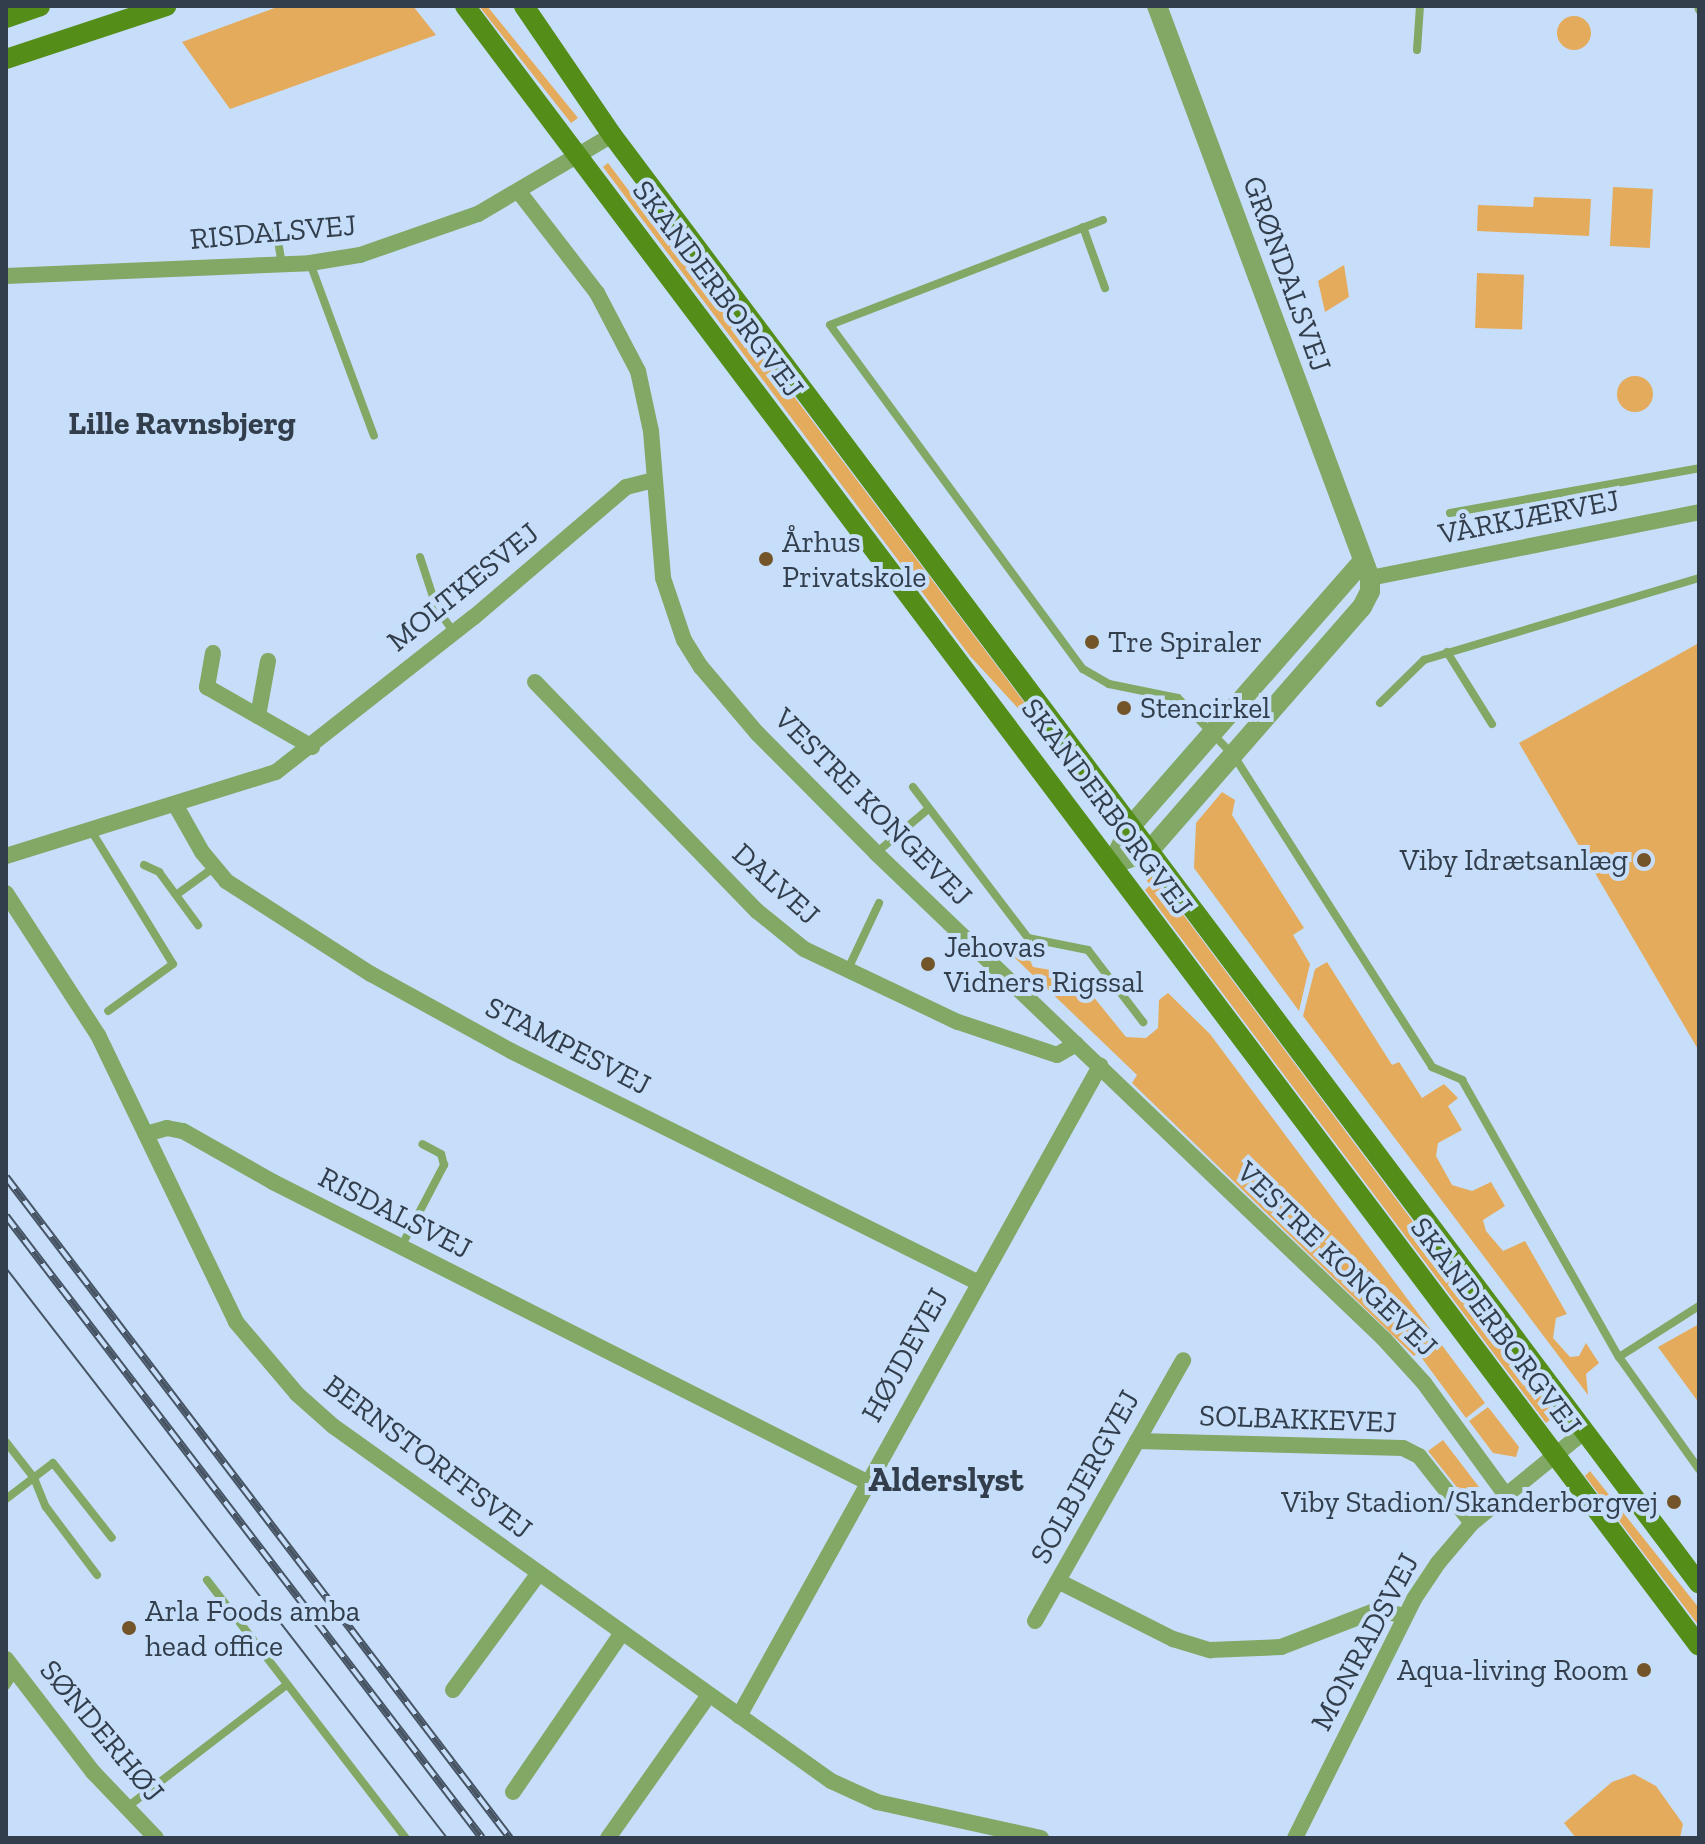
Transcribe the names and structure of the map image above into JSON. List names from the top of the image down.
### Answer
{
  "streets": {
    "main road": ["SKANDERBORGVEJ"],
    "street": [
      "RISDALSVEJ",
      "GRØNDALSVEJ",
      "VÅRKJÆRVEJ",
      "MOLTKESVEJ",
      "VESTRE KONGEVEJ",
      "DALVEJ",
      "STAMPESVEJ",
      "HØJDEVEJ",
      "SOLBAKKEVEJ",
      "BERNSTORFFSVEJ",
      "SOLBJERGVEJ",
      "MONRADSVEJ",
      "SØNDERHØJ"
    ]
  },
  "crossings": [
    ["RISDALSVEJ", "SKANDERBORGVEJ"],
    ["RISDALSVEJ", "VESTRE KONGEVEJ"],
    ["RISDALSVEJ", "HØJDEVEJ"],
    ["RISDALSVEJ", "BERNSTORFFSVEJ"],
    ["GRØNDALSVEJ", "VÅRKJÆRVEJ"],
    ["SKANDERBORGVEJ", "MONRADSVEJ"],
    ["MOLTKESVEJ", "VESTRE KONGEVEJ"],
    ["MOLTKESVEJ", "STAMPESVEJ"],
    ["VESTRE KONGEVEJ", "DALVEJ"],
    ["VESTRE KONGEVEJ", "HØJDEVEJ"],
    ["VESTRE KONGEVEJ", "MONRADSVEJ"],
    ["STAMPESVEJ", "HØJDEVEJ"],
    ["HØJDEVEJ", "BERNSTORFFSVEJ"],
    ["SOLBAKKEVEJ", "SOLBJERGVEJ"],
    ["SOLBAKKEVEJ", "MONRADSVEJ"]
  ],
  "districts": ["Lille Ravnsbjerg", "Alderslyst"],
  "places": [
    "Århus Privatskole",
    "Tre Spiraler",
    "Stencirkel",
    "Viby Idrætsanlæg",
    "Jehovas Vidners Rigssal",
    "Viby Stadion/Skanderborgvej",
    "Arla Foods amba head office",
    "Aqua-living Room"
  ]
}
